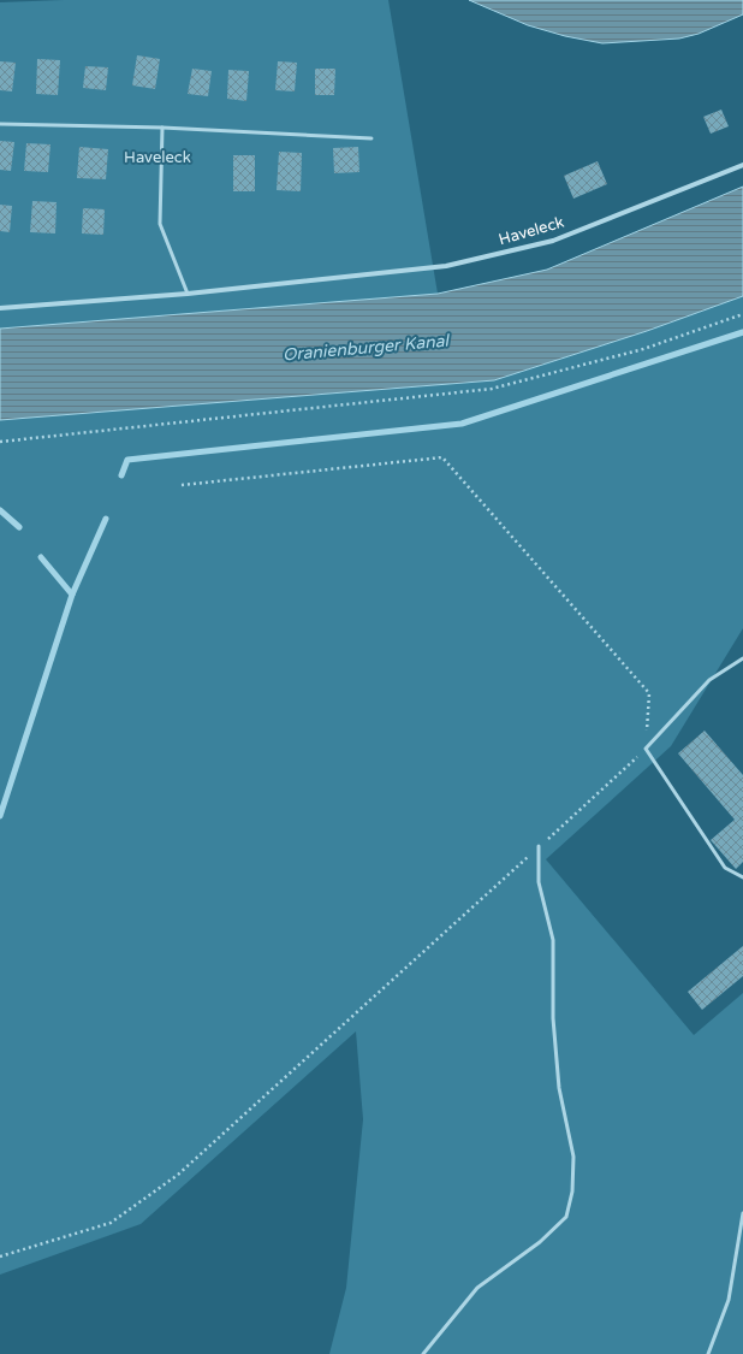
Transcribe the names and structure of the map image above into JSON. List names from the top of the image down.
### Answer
{
  "streets": {
    "street": ["Haveleck"]
  },
  "water": ["Oranienburger Kanal"],
  "parks": ["Haveleck"]
}
